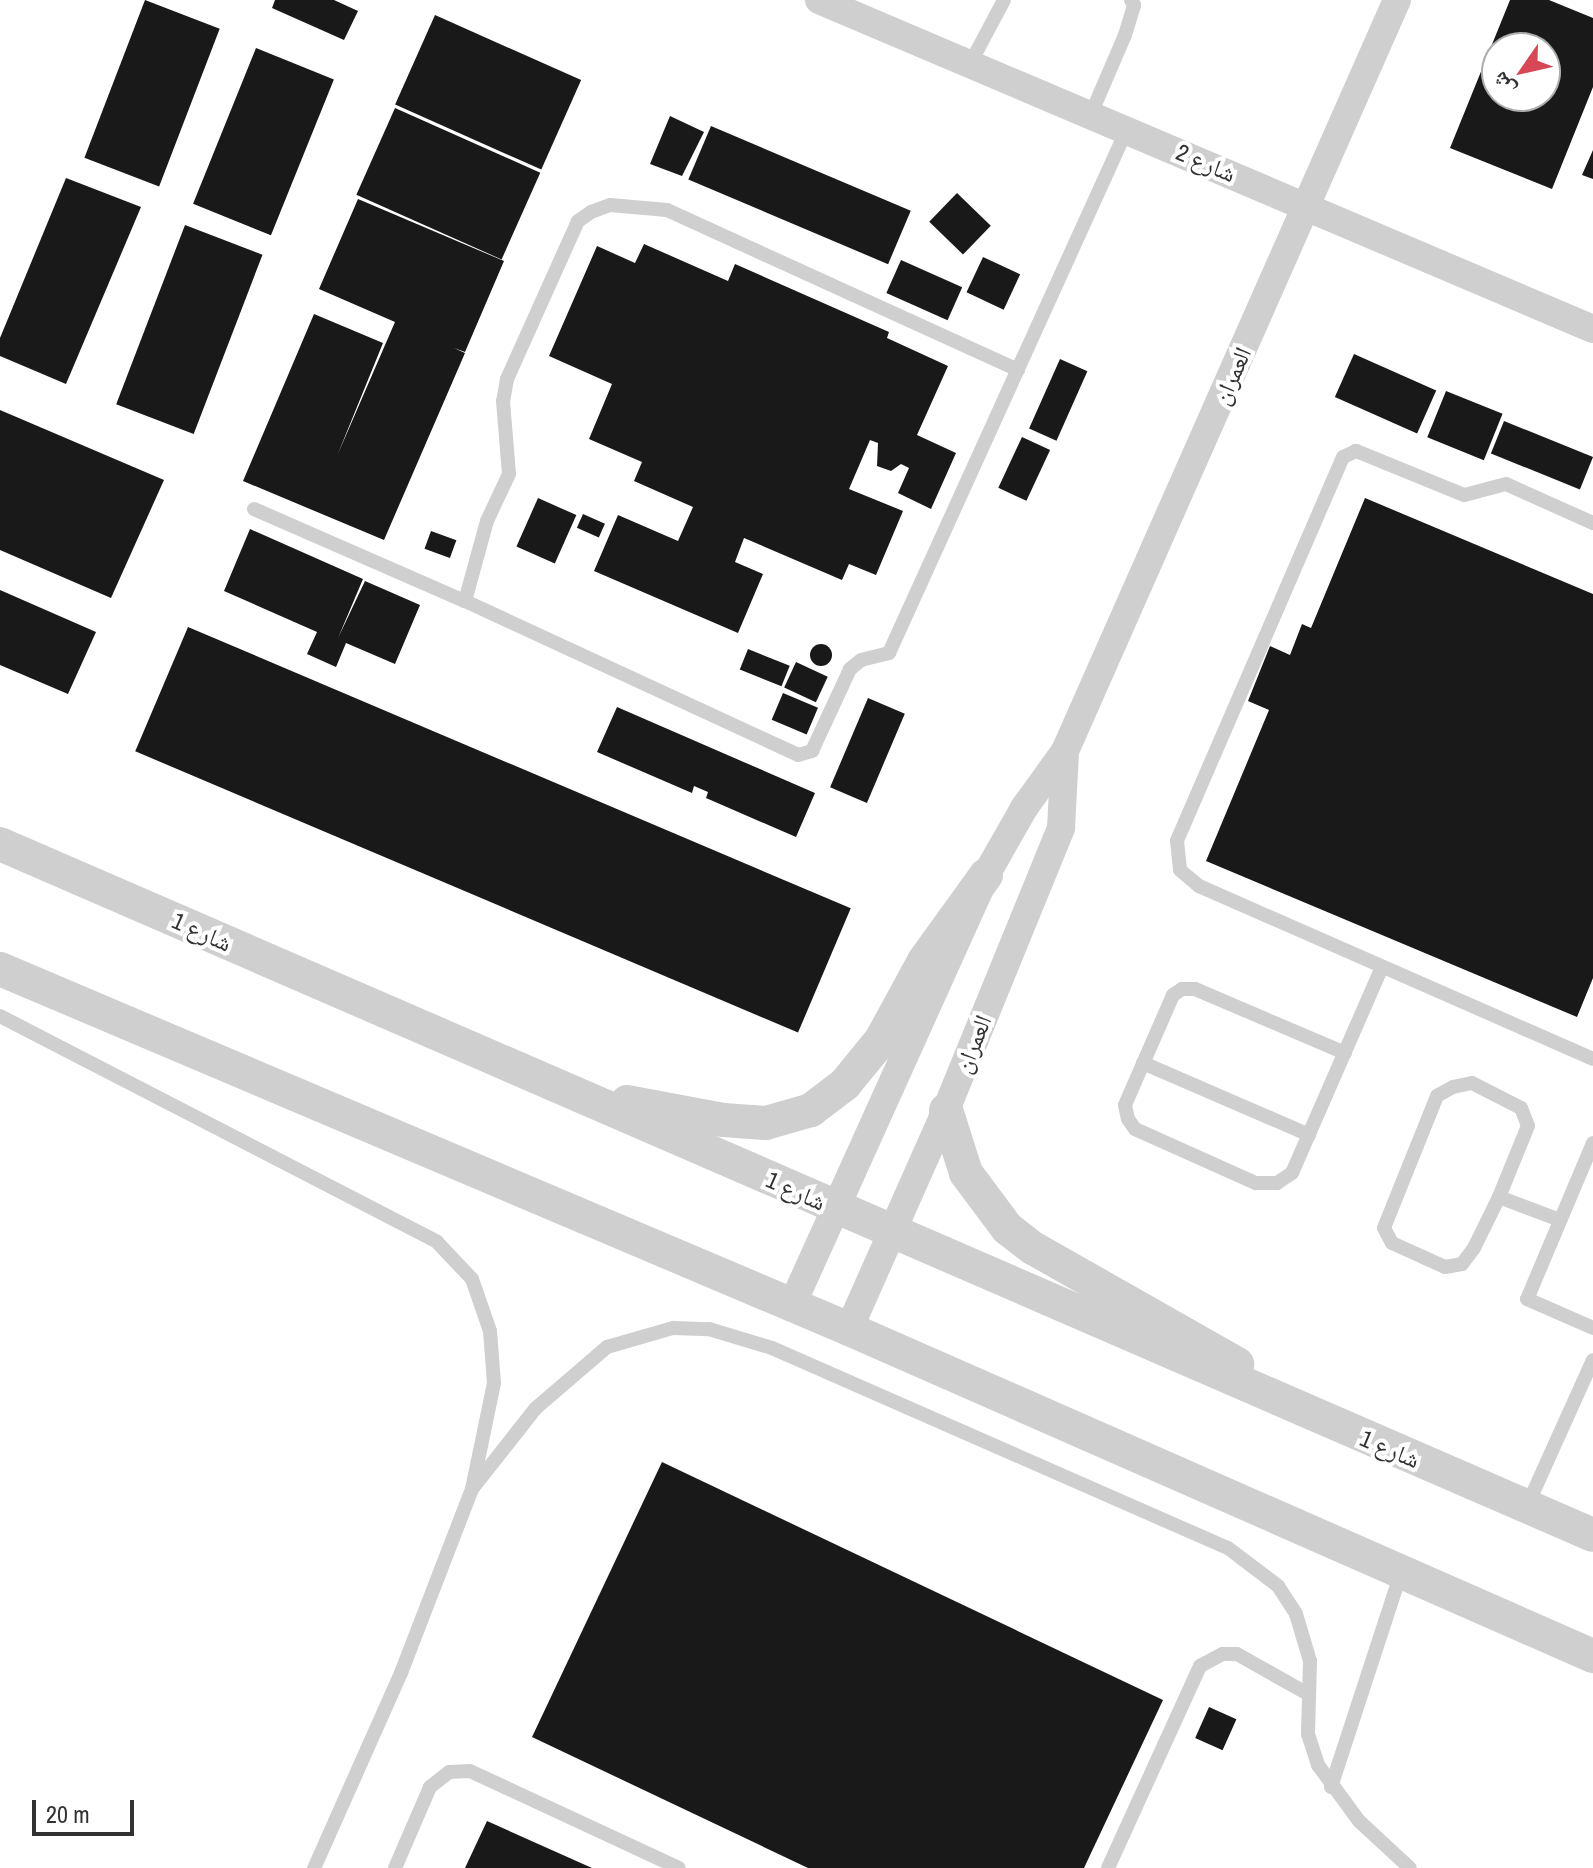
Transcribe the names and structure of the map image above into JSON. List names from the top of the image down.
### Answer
{
  "streets": {
    "street": ["شارع 2", "العمران", "شارع 1"]
  },
  "crossings": [
    ["شارع 2", "العمران"],
    ["العمران", "شارع 1"]
  ],
  "scale_bar": "20 m",
  "north": "bottom left"
}
